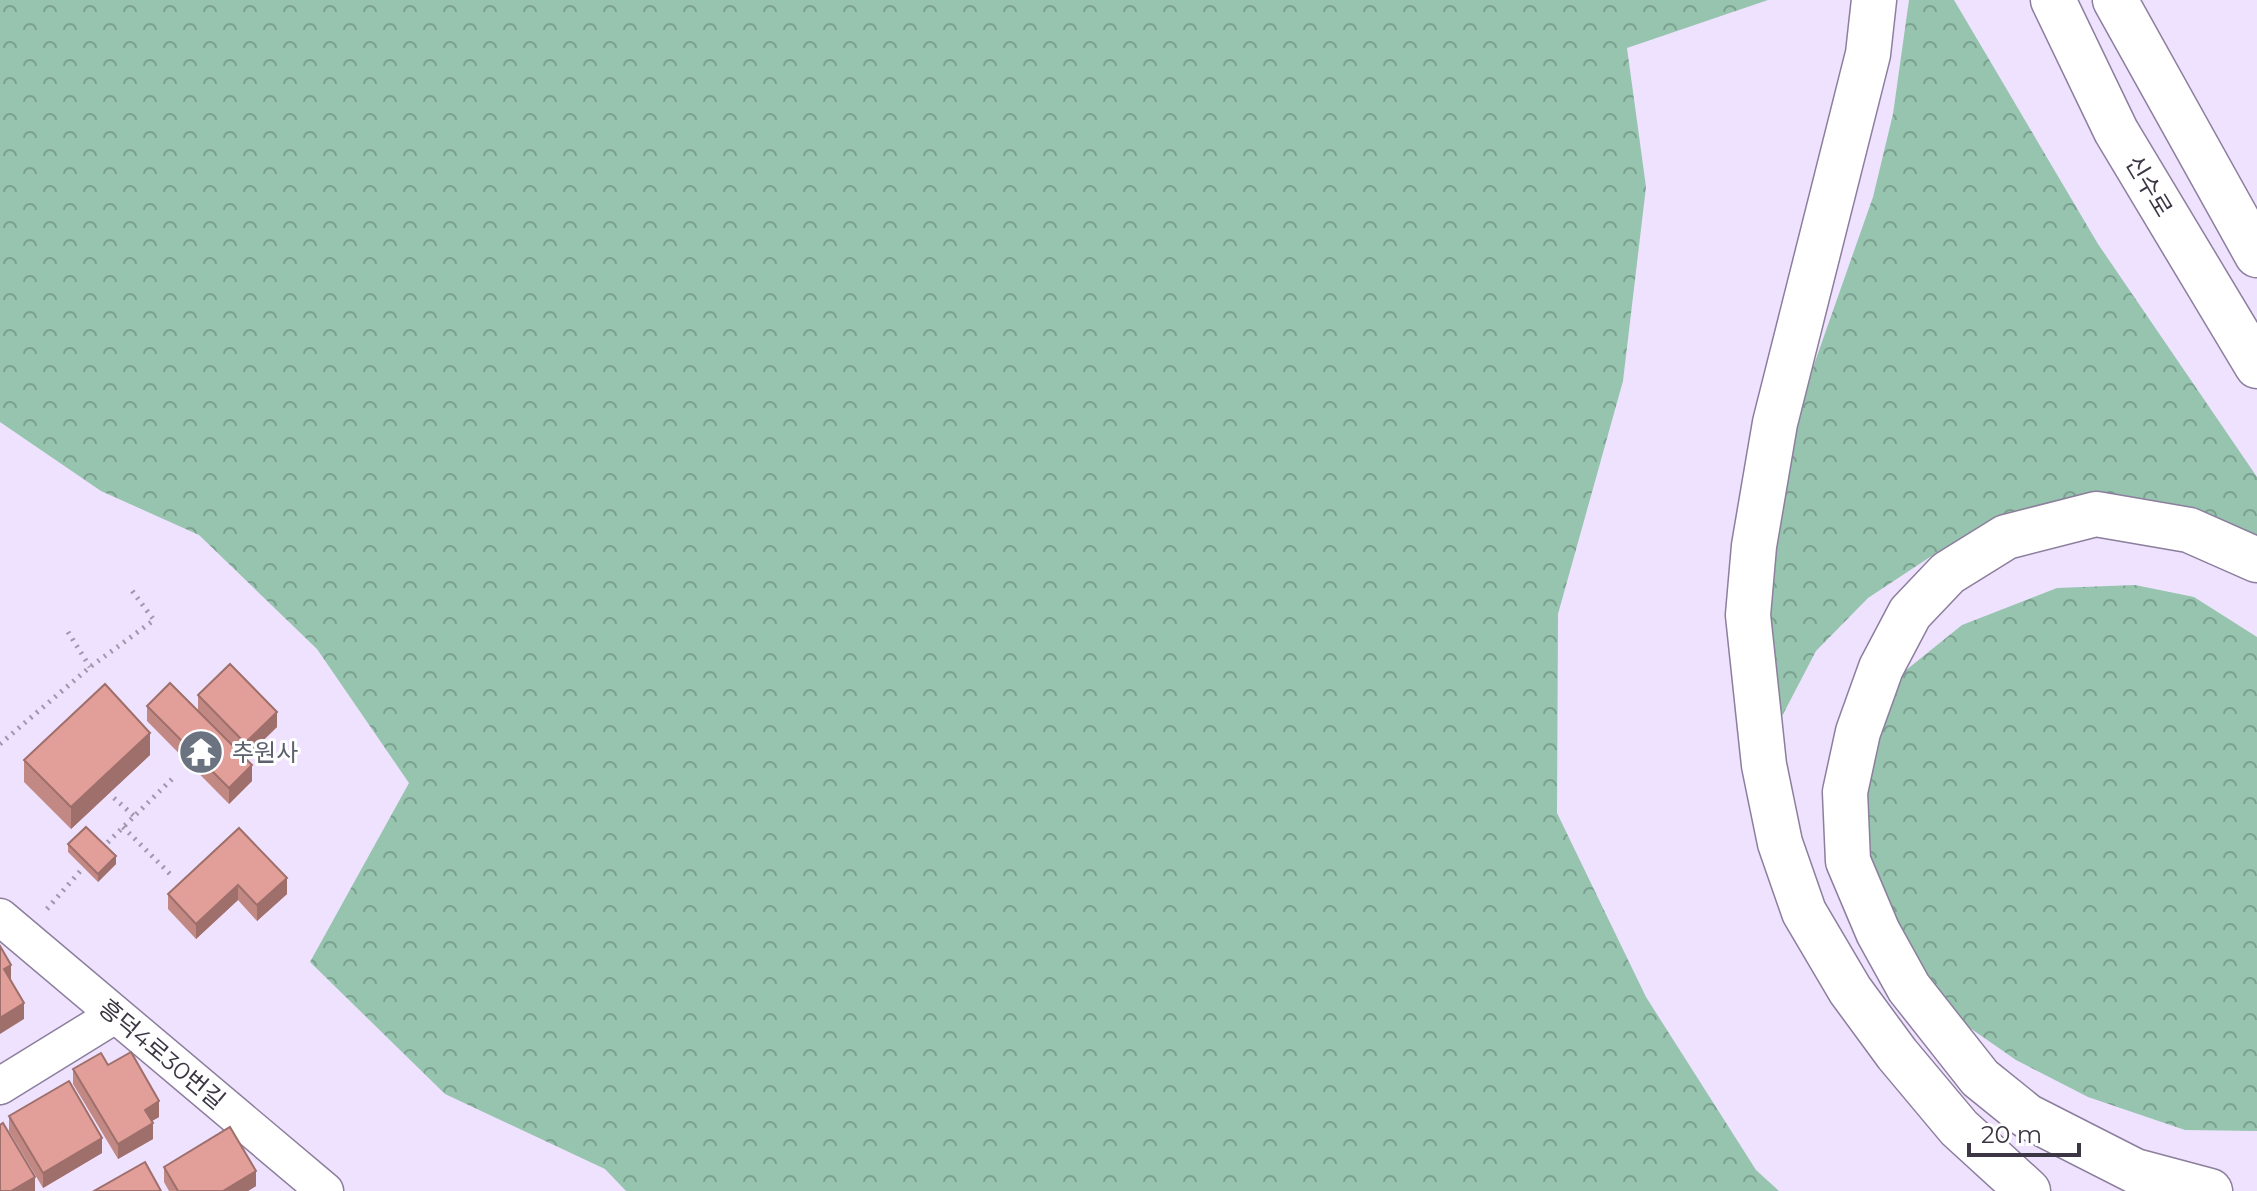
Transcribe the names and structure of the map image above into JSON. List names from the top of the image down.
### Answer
{
  "streets": {
    "main road": ["신수로"],
    "street": ["흥덕4로30번길"]
  },
  "places": {
    "temple": ["추원사"]
  },
  "scale_bar": "20 m"
}
